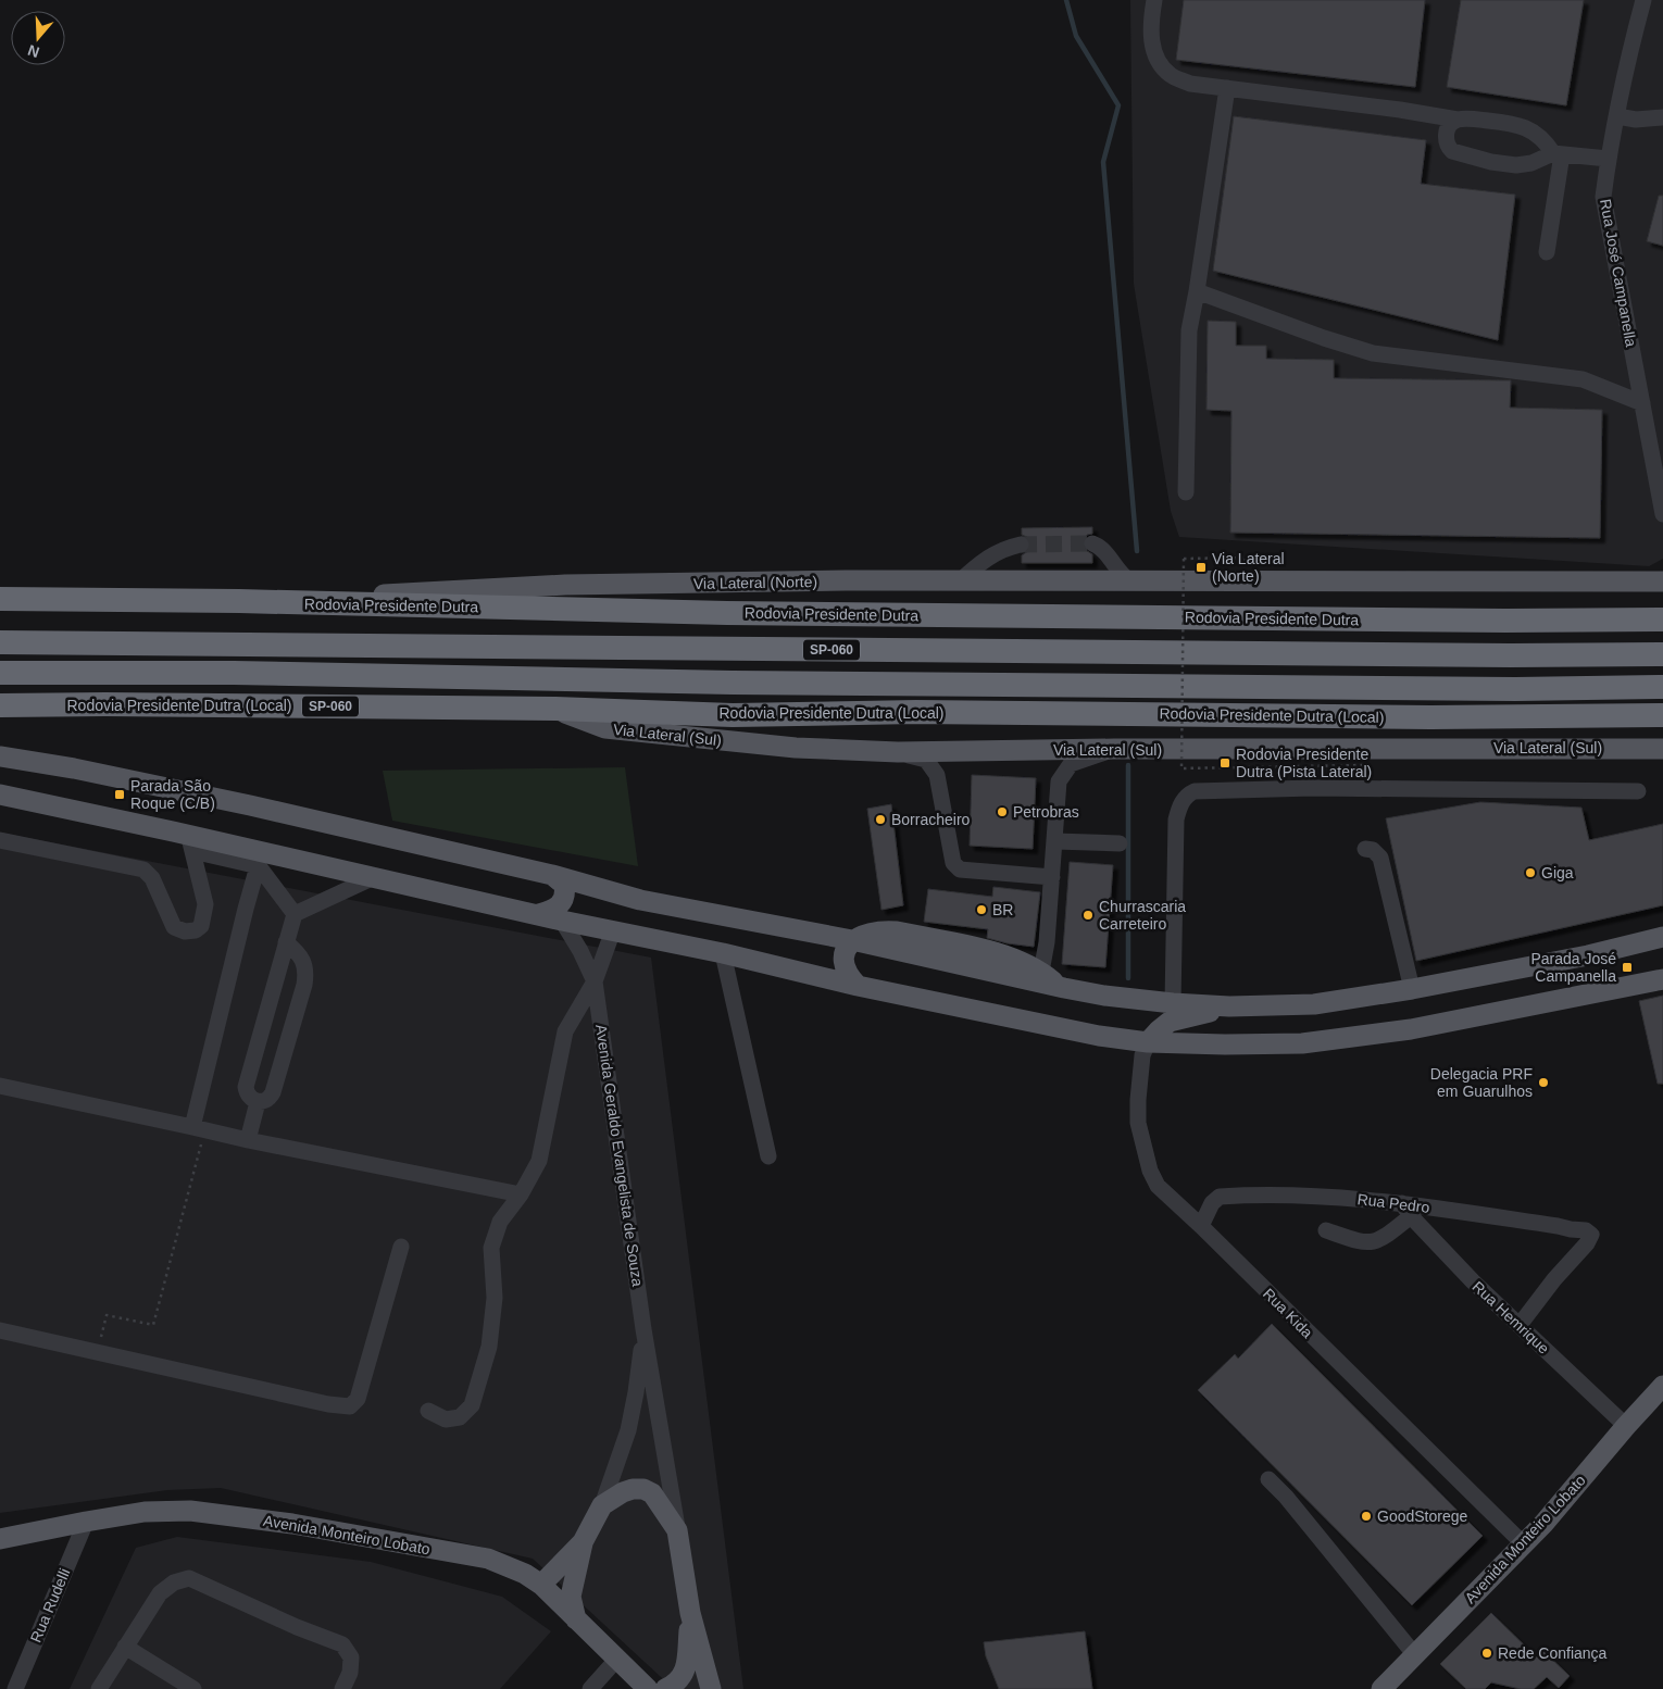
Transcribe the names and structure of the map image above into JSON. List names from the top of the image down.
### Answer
{
  "streets": {
    "highway": ["Rodovia Presidente Dutra", "SP-060", "Rodovia Presidente Dutra (Local)"],
    "main road": [
      "Via Lateral (Norte)",
      "Via Lateral (Sul)",
      "Avenida Geraldo Evangelista de Souza",
      "Avenida Monteiro Lobato"
    ],
    "street": [
      "Rua José Campanella",
      "Rua Pedro",
      "Rua Kida",
      "Rua Hemrique",
      "Rua Rudelli"
    ]
  },
  "crossings": [
    ["Via Lateral (Norte)", "Rodovia Presidente Dutra"],
    ["Rodovia Presidente Dutra (Local)", "Via Lateral (Sul)"],
    ["Avenida Geraldo Evangelista de Souza", "Avenida Monteiro Lobato"],
    ["Rua Pedro", "Rua Kida"],
    ["Rua Pedro", "Rua Hemrique"],
    ["Rua Kida", "Avenida Monteiro Lobato"],
    ["Rua Hemrique", "Avenida Monteiro Lobato"],
    ["Avenida Monteiro Lobato", "Rua Rudelli"]
  ],
  "places": {
    "transit": [
      "Via Lateral (Norte)",
      "Rodovia Presidente Dutra (Pista Lateral)",
      "Parada São Roque (C/B)",
      "Parada José Campanella"
    ],
    "other": [
      "Petrobras",
      "Borracheiro",
      "Giga",
      "BR",
      "Churrascaria Carreteiro",
      "Delegacia PRF em Guarulhos",
      "GoodStorege",
      "Rede Confiança"
    ]
  },
  "north": "bottom"
}
